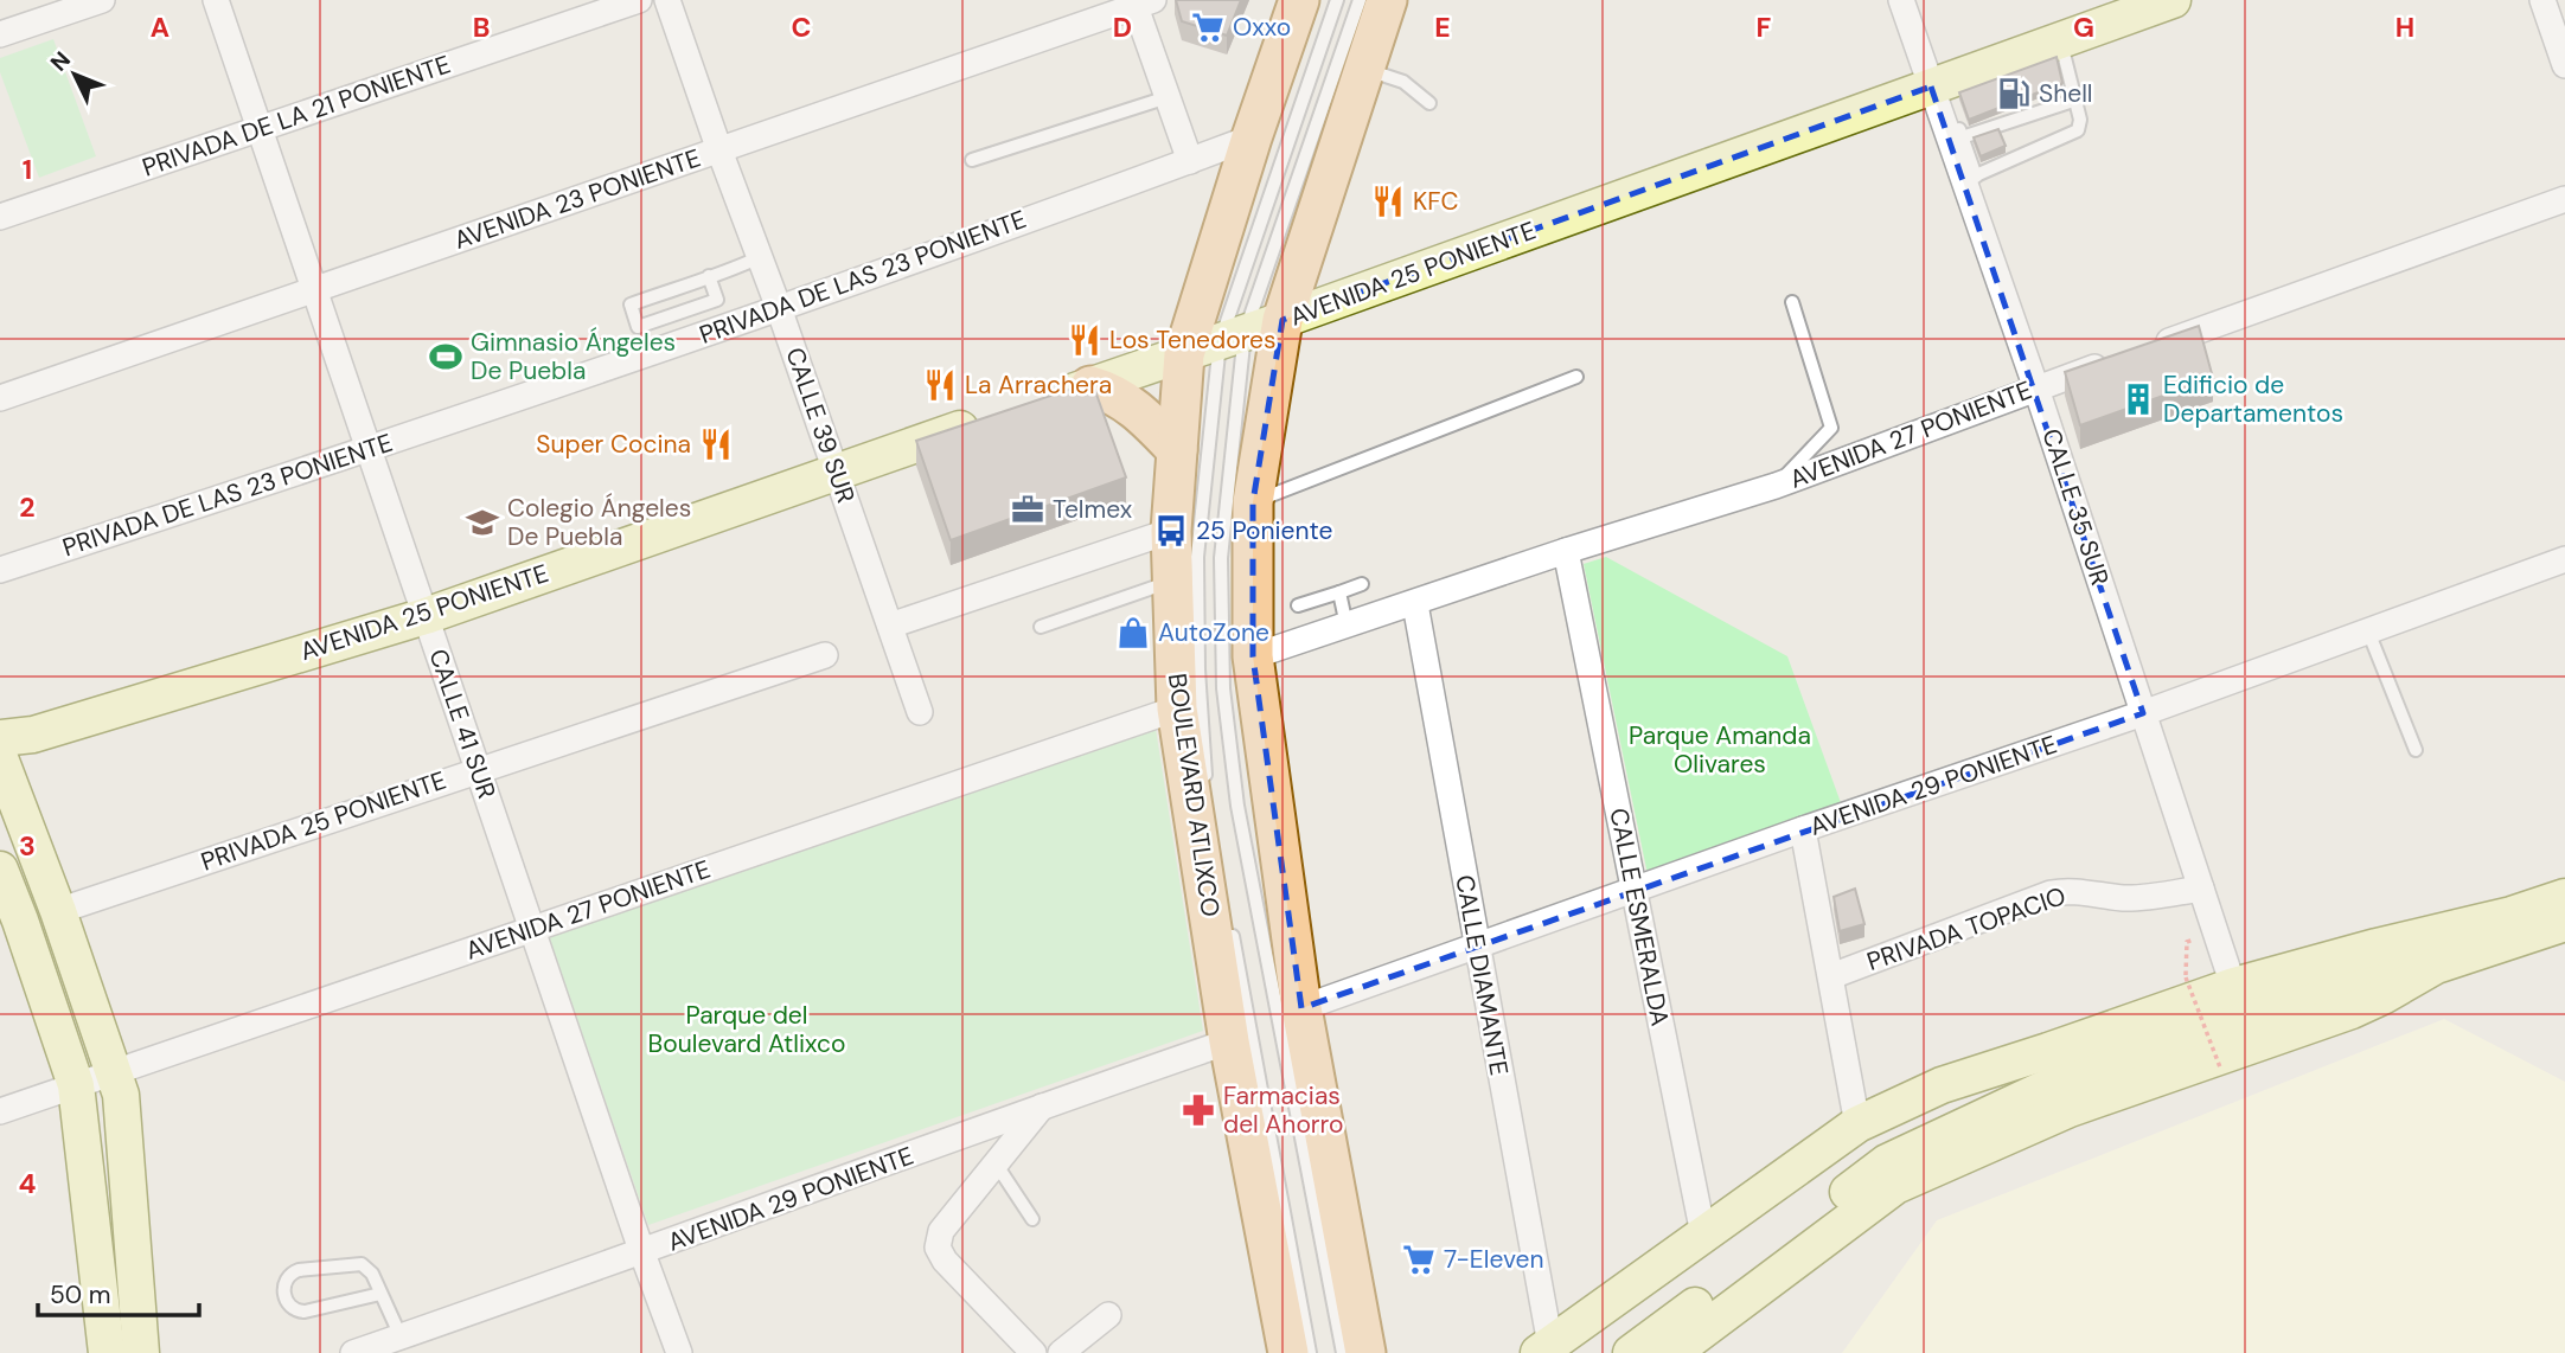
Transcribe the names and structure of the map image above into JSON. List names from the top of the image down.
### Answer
{
  "streets": {
    "main road": ["AVENIDA 25 PONIENTE", "BOULEVARD ATLIXCO"],
    "street": [
      "PRIVADA DE LA 21 PONIENTE",
      "AVENIDA 23 PONIENTE",
      "PRIVADA DE LAS 23 PONIENTE",
      "CALLE 39 SUR",
      "AVENIDA 27 PONIENTE",
      "CALLE 35 SUR",
      "CALLE 41 SUR",
      "AVENIDA 29 PONIENTE",
      "PRIVADA 25 PONIENTE",
      "CALLE ESMERALDA",
      "PRIVADA TOPACIO",
      "CALLE DIAMANTE"
    ]
  },
  "crossings": [
    ["PRIVADA DE LA 21 PONIENTE", "CALLE 41 SUR"],
    ["AVENIDA 23 PONIENTE", "CALLE 39 SUR"],
    ["AVENIDA 23 PONIENTE", "CALLE 41 SUR"],
    ["AVENIDA 25 PONIENTE", "CALLE 39 SUR"],
    ["AVENIDA 25 PONIENTE", "CALLE 35 SUR"],
    ["AVENIDA 25 PONIENTE", "CALLE 41 SUR"],
    ["AVENIDA 25 PONIENTE", "BOULEVARD ATLIXCO"],
    ["PRIVADA DE LAS 23 PONIENTE", "CALLE 39 SUR"],
    ["PRIVADA DE LAS 23 PONIENTE", "CALLE 41 SUR"],
    ["PRIVADA DE LAS 23 PONIENTE", "BOULEVARD ATLIXCO"],
    ["AVENIDA 27 PONIENTE", "CALLE 35 SUR"],
    ["AVENIDA 27 PONIENTE", "CALLE 41 SUR"],
    ["AVENIDA 27 PONIENTE", "BOULEVARD ATLIXCO"],
    ["AVENIDA 27 PONIENTE", "CALLE ESMERALDA"],
    ["AVENIDA 27 PONIENTE", "CALLE DIAMANTE"],
    ["CALLE 35 SUR", "AVENIDA 29 PONIENTE"],
    ["CALLE 35 SUR", "PRIVADA TOPACIO"],
    ["CALLE 41 SUR", "AVENIDA 29 PONIENTE"],
    ["CALLE 41 SUR", "PRIVADA 25 PONIENTE"],
    ["AVENIDA 29 PONIENTE", "BOULEVARD ATLIXCO"],
    ["AVENIDA 29 PONIENTE", "CALLE ESMERALDA"],
    ["AVENIDA 29 PONIENTE", "CALLE DIAMANTE"]
  ],
  "parks": ["Parque Amanda Olivares", "Parque del Boulevard Atlixco"],
  "places": {
    "supermarket": ["Oxxo", "7-Eleven"],
    "fuel station": ["Shell"],
    "restaurant": [
      "KFC",
      "Los Tenedores",
      "La Arrachera",
      "Super Cocina"
    ],
    "sports": ["Gimnasio Ángeles De Puebla"],
    "building": ["Edificio de Departamentos"],
    "office": ["Telmex"],
    "school or university": ["Colegio Ángeles De Puebla"],
    "bus stop": ["25 Poniente"],
    "shop": ["AutoZone"],
    "pharmacy": ["Farmacias del Ahorro"]
  },
  "scale_bar": "50 m",
  "north": "top left",
  "grid": {
    "columns": [
      "A",
      "B",
      "C",
      "D",
      "E",
      "F",
      "G",
      "H"
    ],
    "rows": [
      "1",
      "2",
      "3",
      "4"
    ]
  }
}
